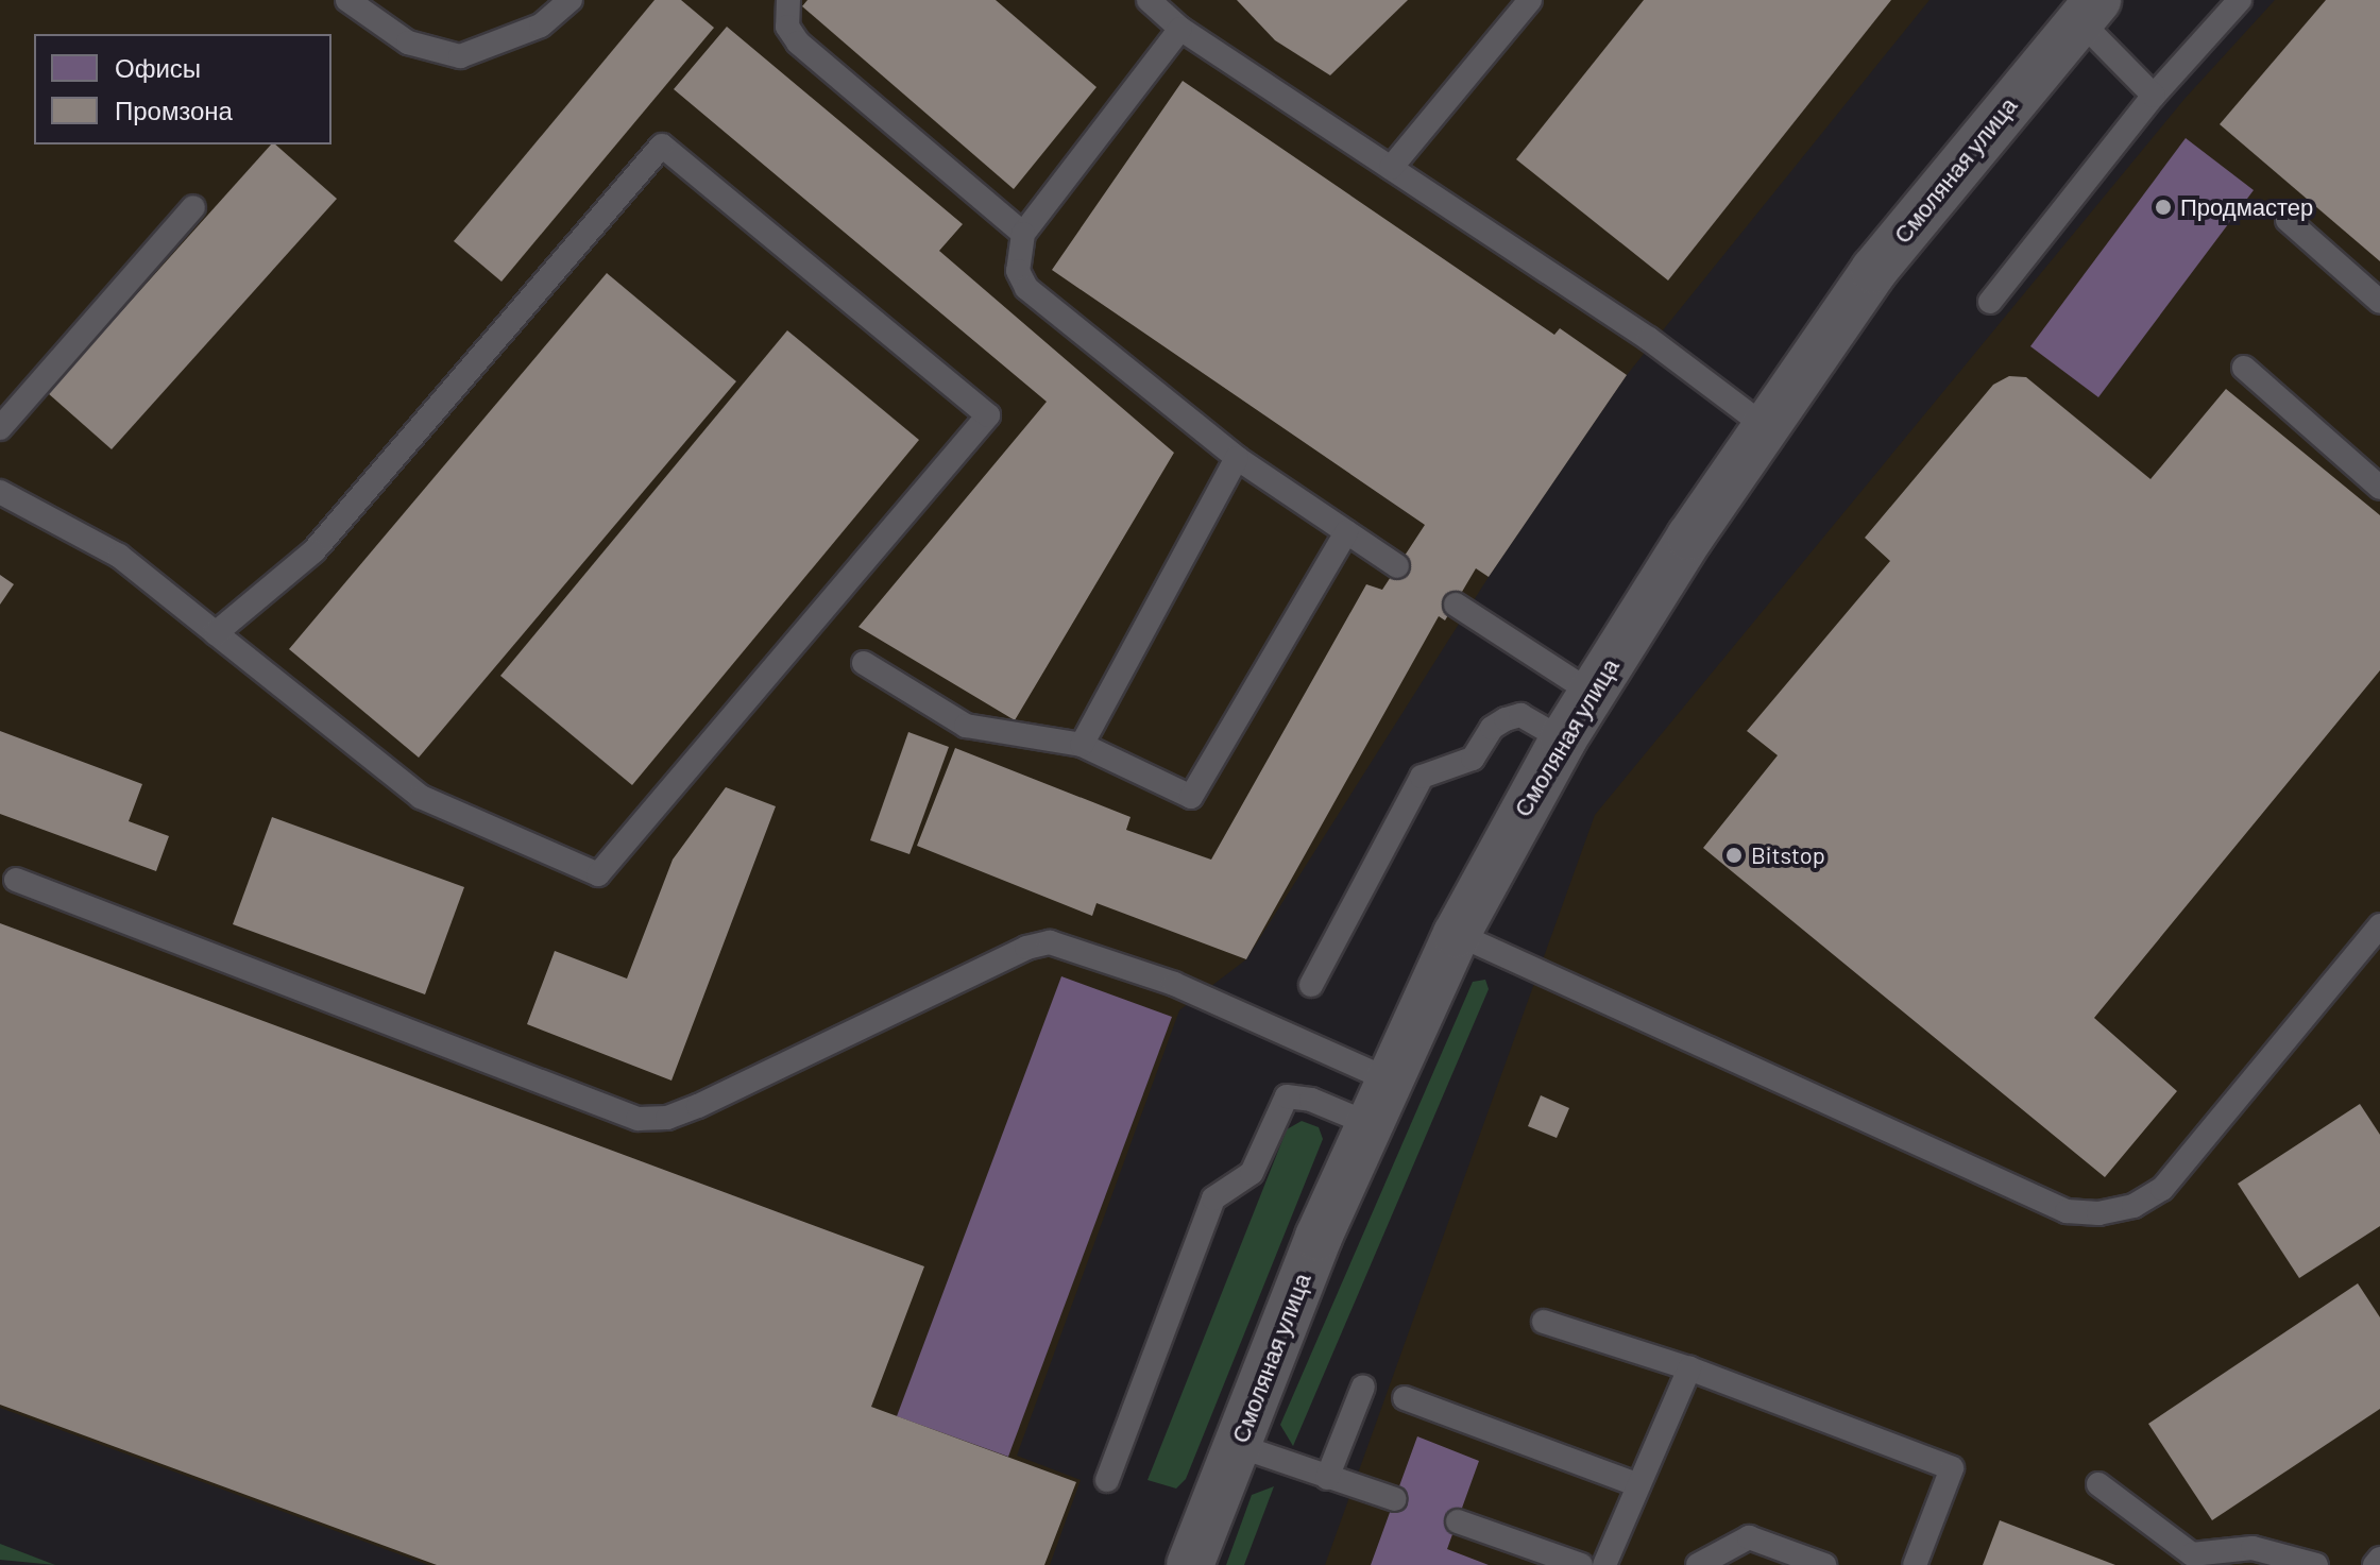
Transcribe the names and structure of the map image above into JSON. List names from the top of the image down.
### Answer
{
  "streets": {
    "street": ["Смоляная улица"]
  },
  "places": ["Продмастер", "Bitstop"],
  "legend": ["Офисы", "Промзона"]
}
